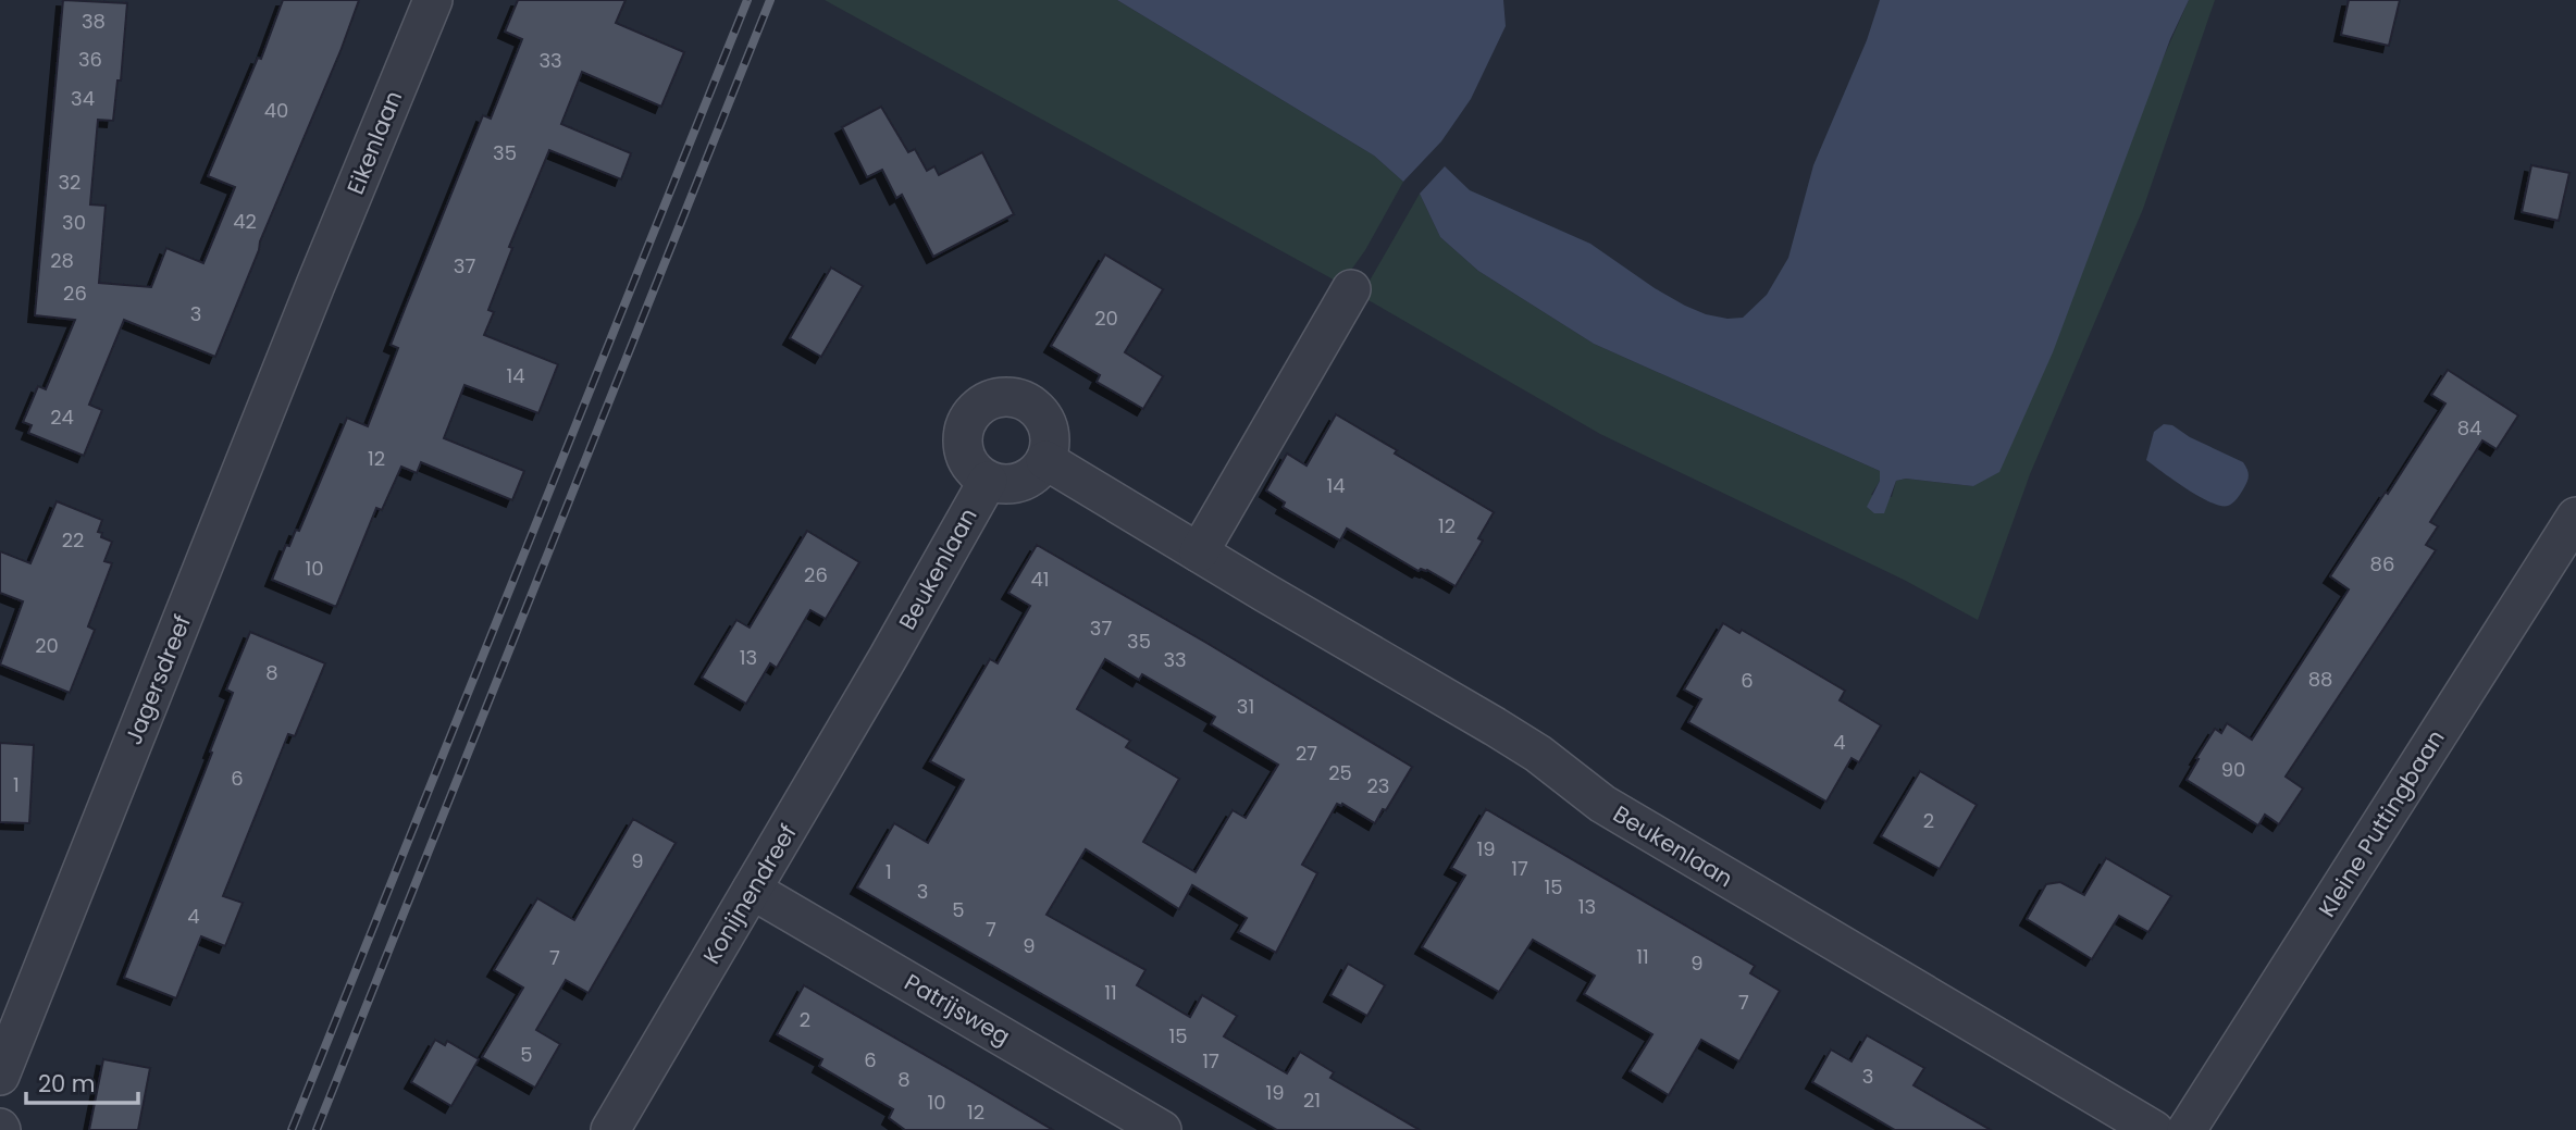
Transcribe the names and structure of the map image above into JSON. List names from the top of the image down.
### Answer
{
  "streets": {
    "street": [
      "Eikenlaan",
      "Beukenlaan",
      "Jagersdreef",
      "Kleine Puttingbaan",
      "Konijnendreef",
      "Patrijsweg"
    ]
  },
  "crossings": [
    ["Eikenlaan", "Jagersdreef"],
    ["Beukenlaan", "Konijnendreef"],
    ["Konijnendreef", "Patrijsweg"]
  ],
  "house_numbers": [
    "38",
    "36",
    "33",
    "34",
    "40",
    "35",
    "32",
    "42",
    "30",
    "28",
    "37",
    "26",
    "3",
    "20",
    "14",
    "24",
    "84",
    "12",
    "14",
    "12",
    "22",
    "86",
    "10",
    "26",
    "41",
    "37",
    "35",
    "20",
    "13",
    "33",
    "8",
    "88",
    "6",
    "31",
    "4",
    "27",
    "90",
    "25",
    "6",
    "1",
    "23",
    "2",
    "19",
    "9",
    "17",
    "1",
    "15",
    "3",
    "13",
    "5",
    "4",
    "7",
    "9",
    "11",
    "7",
    "9",
    "11",
    "7",
    "2",
    "15",
    "5",
    "6",
    "17",
    "3",
    "8",
    "19",
    "21",
    "10",
    "12"
  ],
  "scale_bar": "20 m"
}
